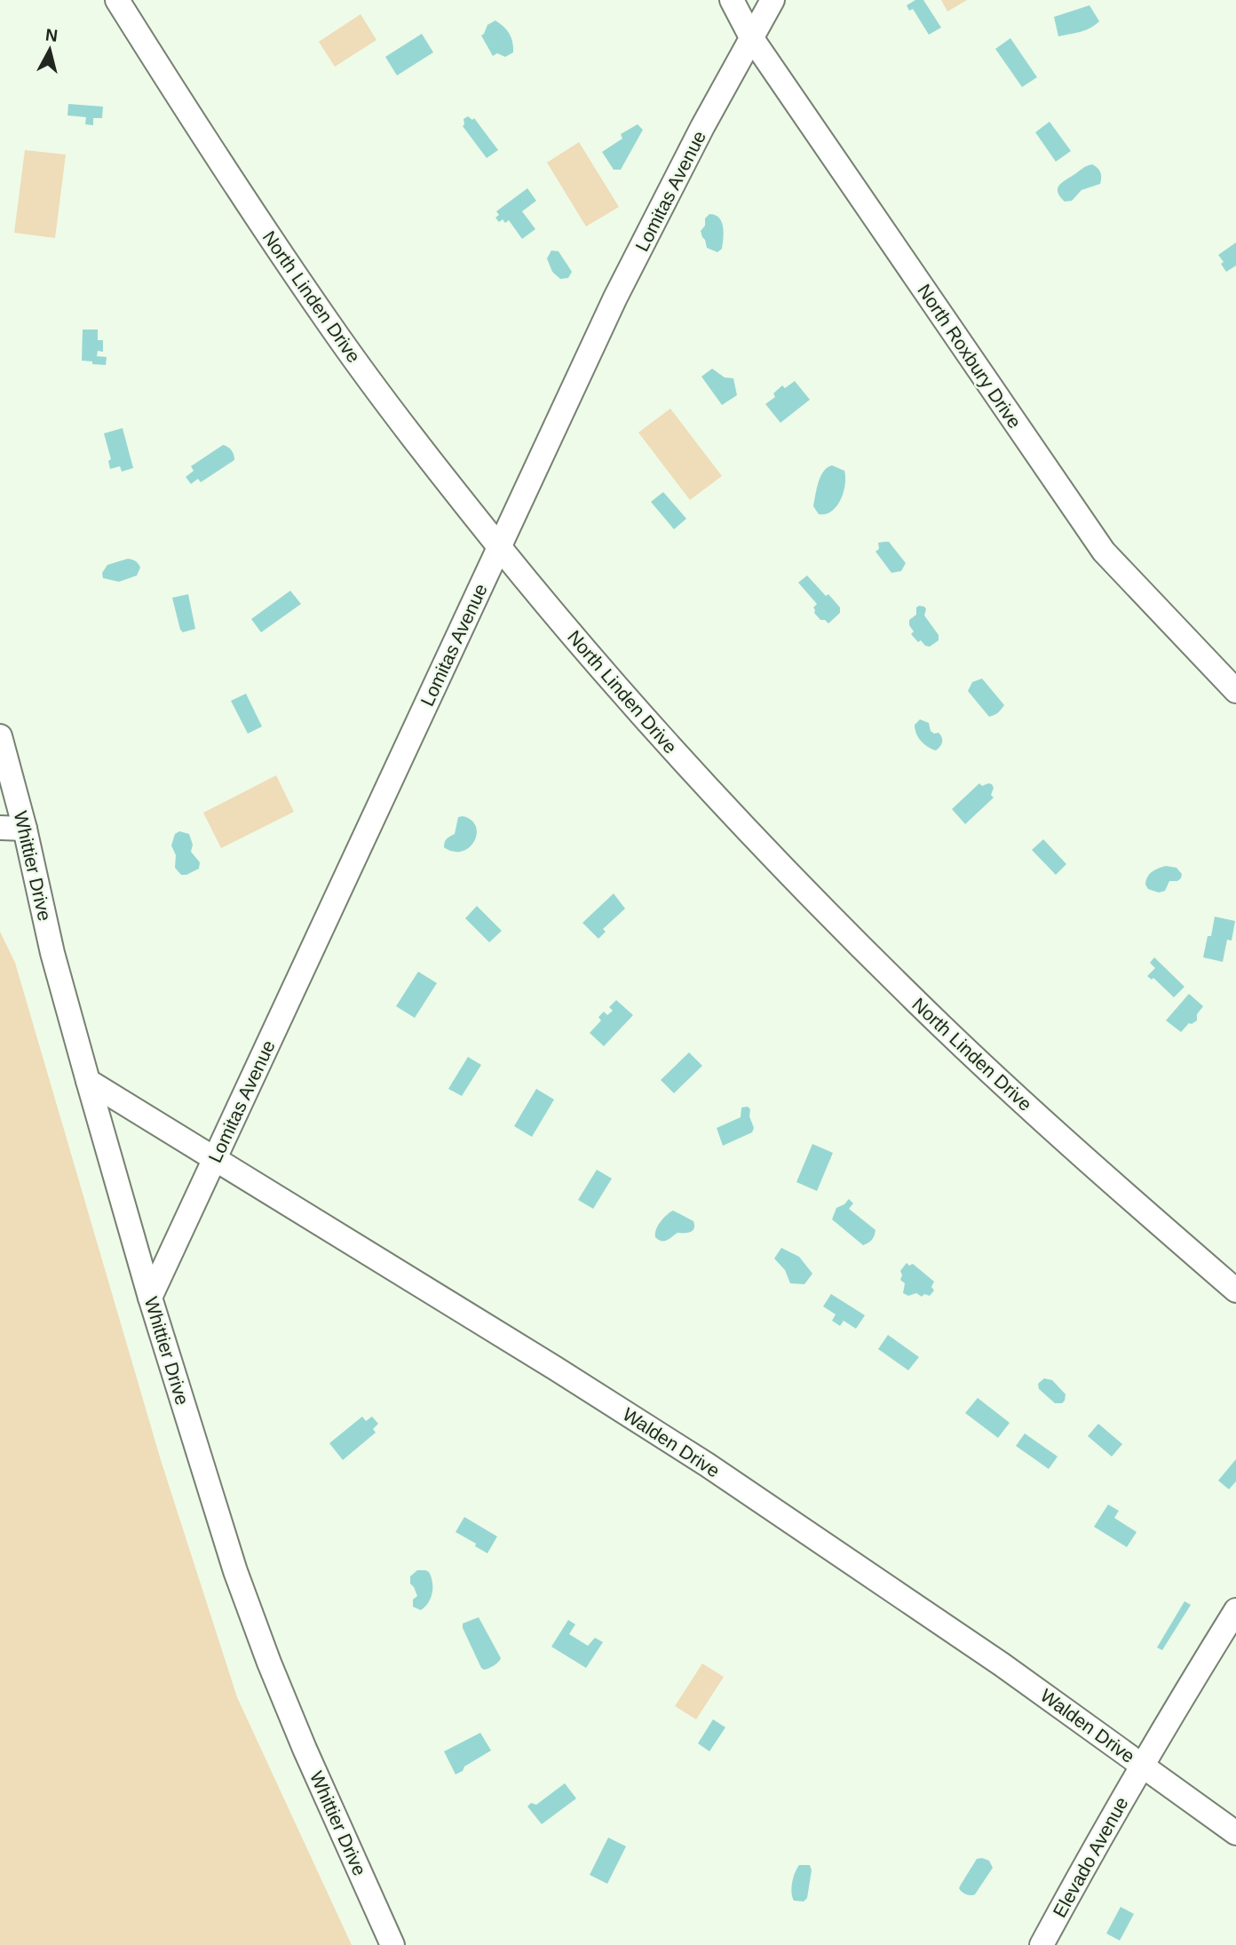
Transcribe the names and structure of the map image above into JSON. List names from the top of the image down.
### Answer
{
  "streets": {
    "street": [
      "Lomitas Avenue",
      "North Linden Drive",
      "North Roxbury Drive",
      "Whittier Drive",
      "Walden Drive",
      "Elevado Avenue"
    ]
  },
  "crossings": [
    ["Lomitas Avenue", "North Linden Drive"],
    ["Lomitas Avenue", "North Roxbury Drive"],
    ["Lomitas Avenue", "Whittier Drive"],
    ["Lomitas Avenue", "Walden Drive"],
    ["Whittier Drive", "Walden Drive"],
    ["Walden Drive", "Elevado Avenue"]
  ],
  "north": "top"
}
